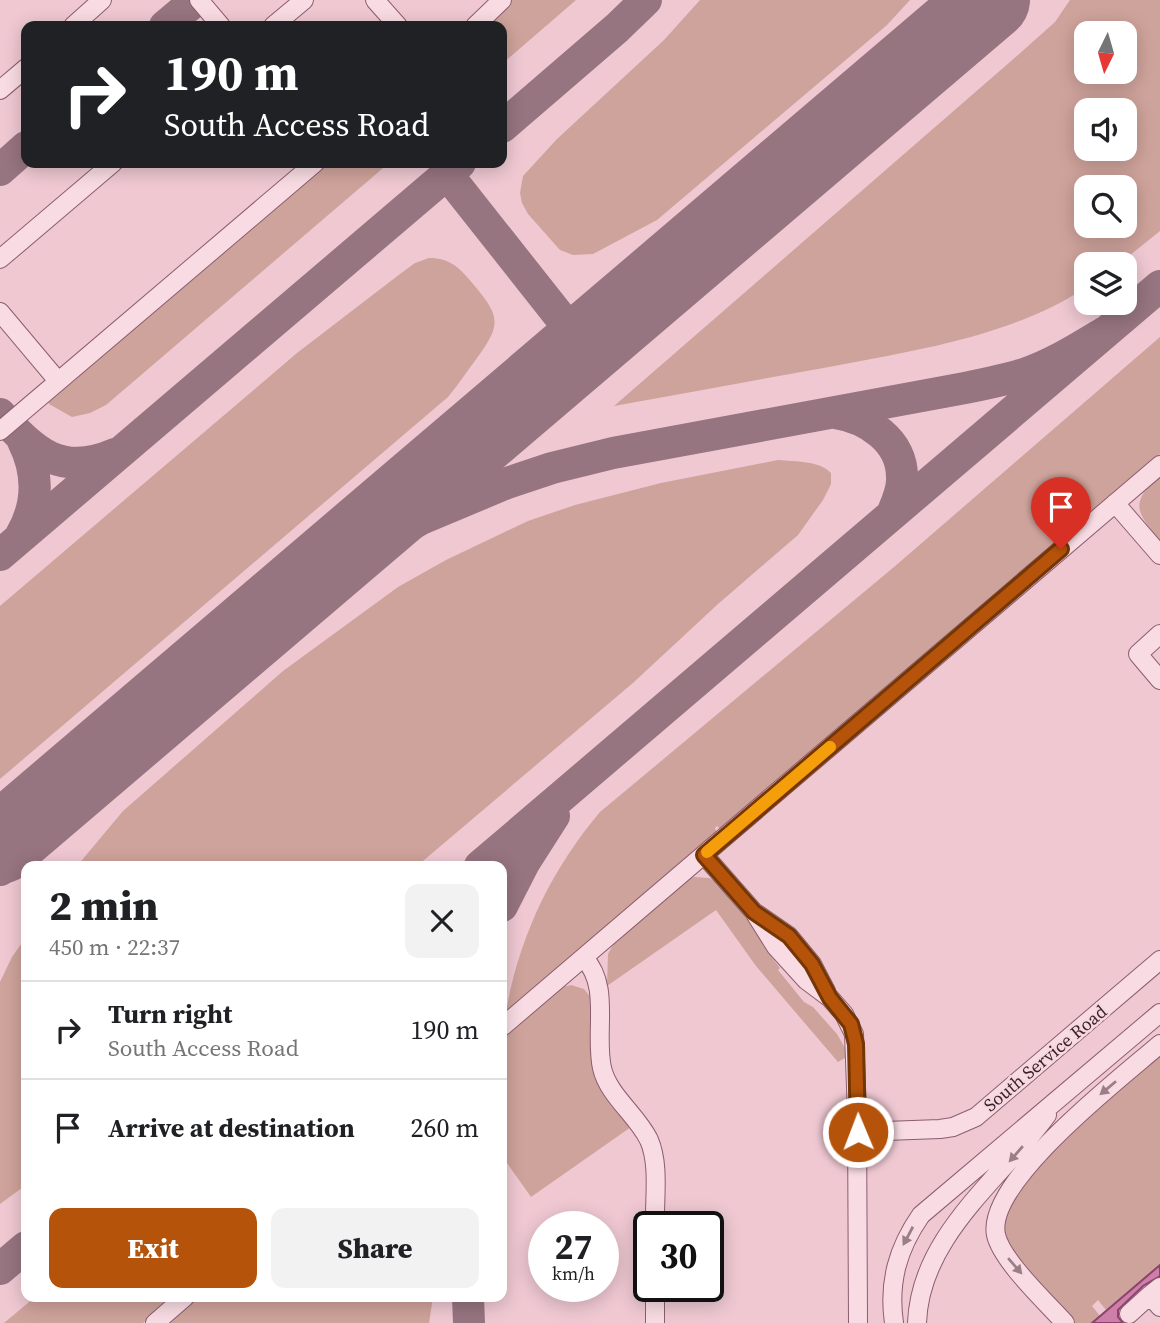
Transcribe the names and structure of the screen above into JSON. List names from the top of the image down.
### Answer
{
  "streets": {
    "street": ["South Service Road"]
  },
  "north": "bottom",
  "page": {
    "turn": ["190 m", "South Access Road"],
    "heading": ["2 min", "450 m · 22:37"],
    "list": [
      {
        "name": "Turn right",
        "note": "South Access Road",
        "value": "190 m"
      },
      {
        "name": "Arrive at destination",
        "value": "260 m"
      }
    ],
    "buttons": ["Exit", "Share"],
    "speed": "27 km/h",
    "limit": "30"
  }
}
